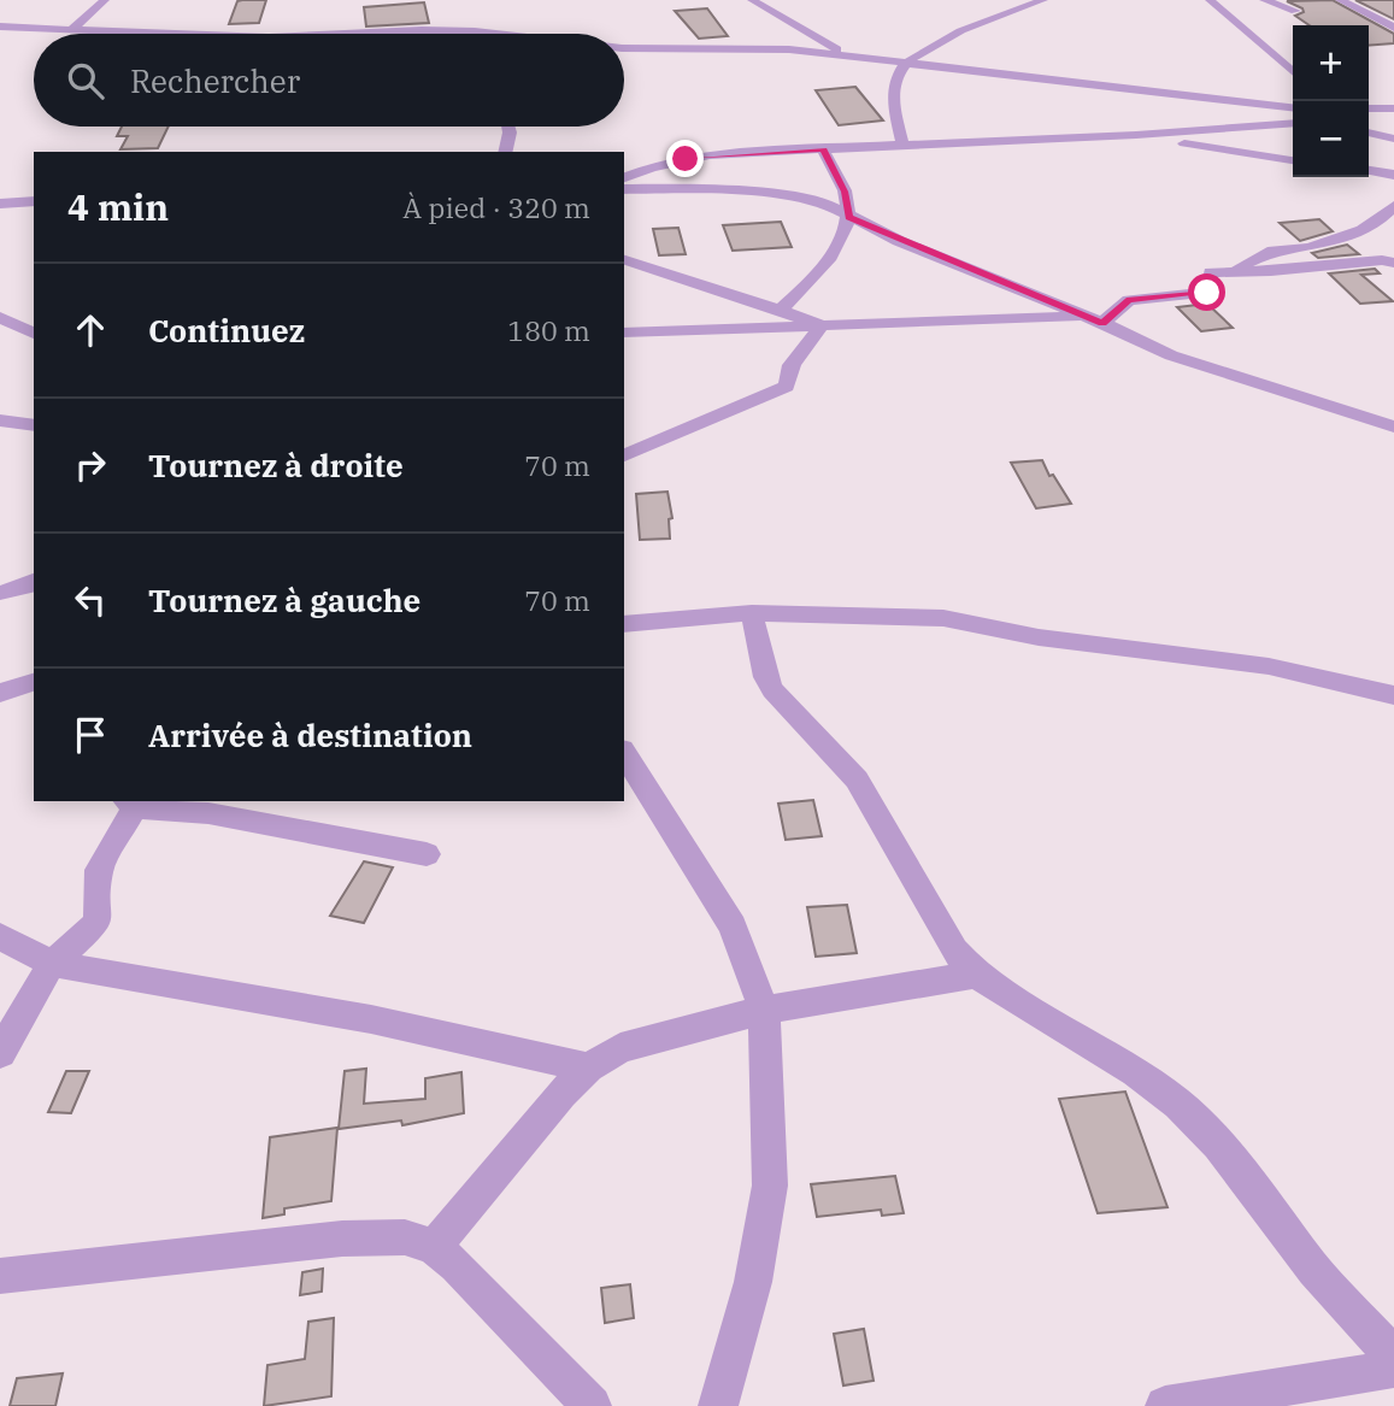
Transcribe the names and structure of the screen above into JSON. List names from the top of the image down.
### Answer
{
  "page": {
    "map_buttons": ["+", "−"],
    "search": "Rechercher",
    "heading": ["4 min", "À pied · 320 m"],
    "list": [
      ["Continuez", "180 m"],
      ["Tournez à droite", "70 m"],
      ["Tournez à gauche", "70 m"],
      "Arrivée à destination"
    ]
  }
}
